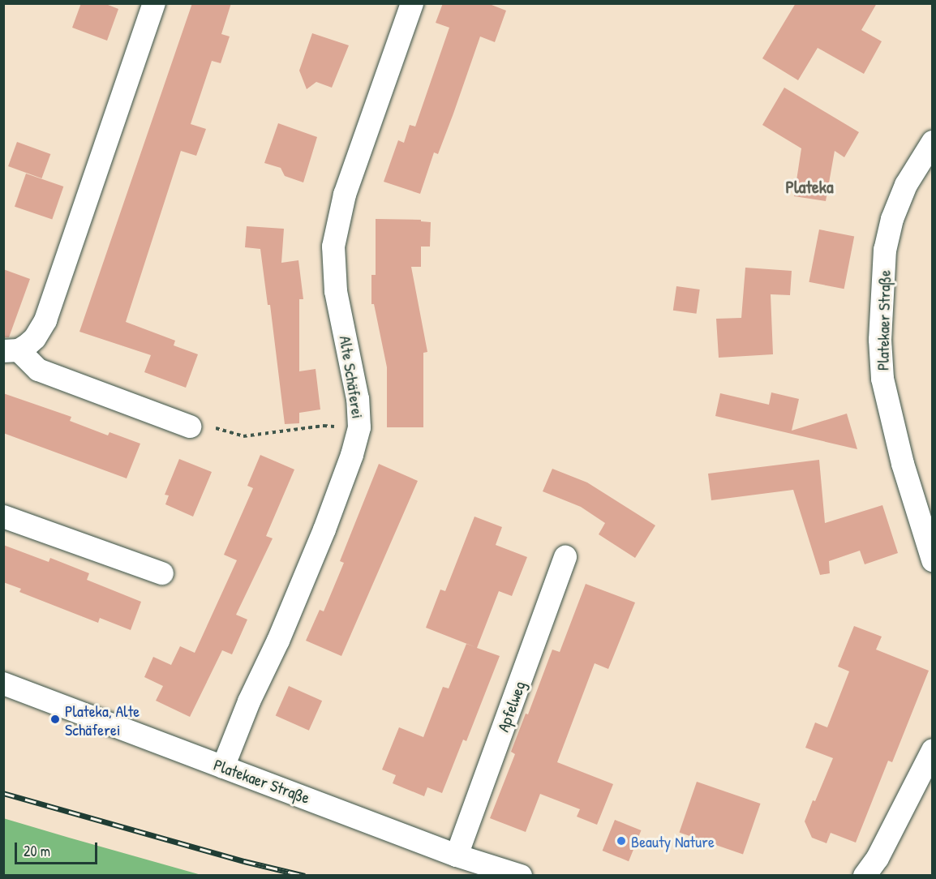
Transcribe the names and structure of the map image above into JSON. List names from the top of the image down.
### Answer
{
  "streets": {
    "street": ["Platekaer Straße", "Alte Schäferei", "Apfelweg"]
  },
  "crossings": [
    ["Platekaer Straße", "Alte Schäferei"],
    ["Platekaer Straße", "Apfelweg"]
  ],
  "districts": ["Plateka"],
  "places": ["Plateka, Alte Schäferei", "Beauty Nature"],
  "scale_bar": "20 m"
}
